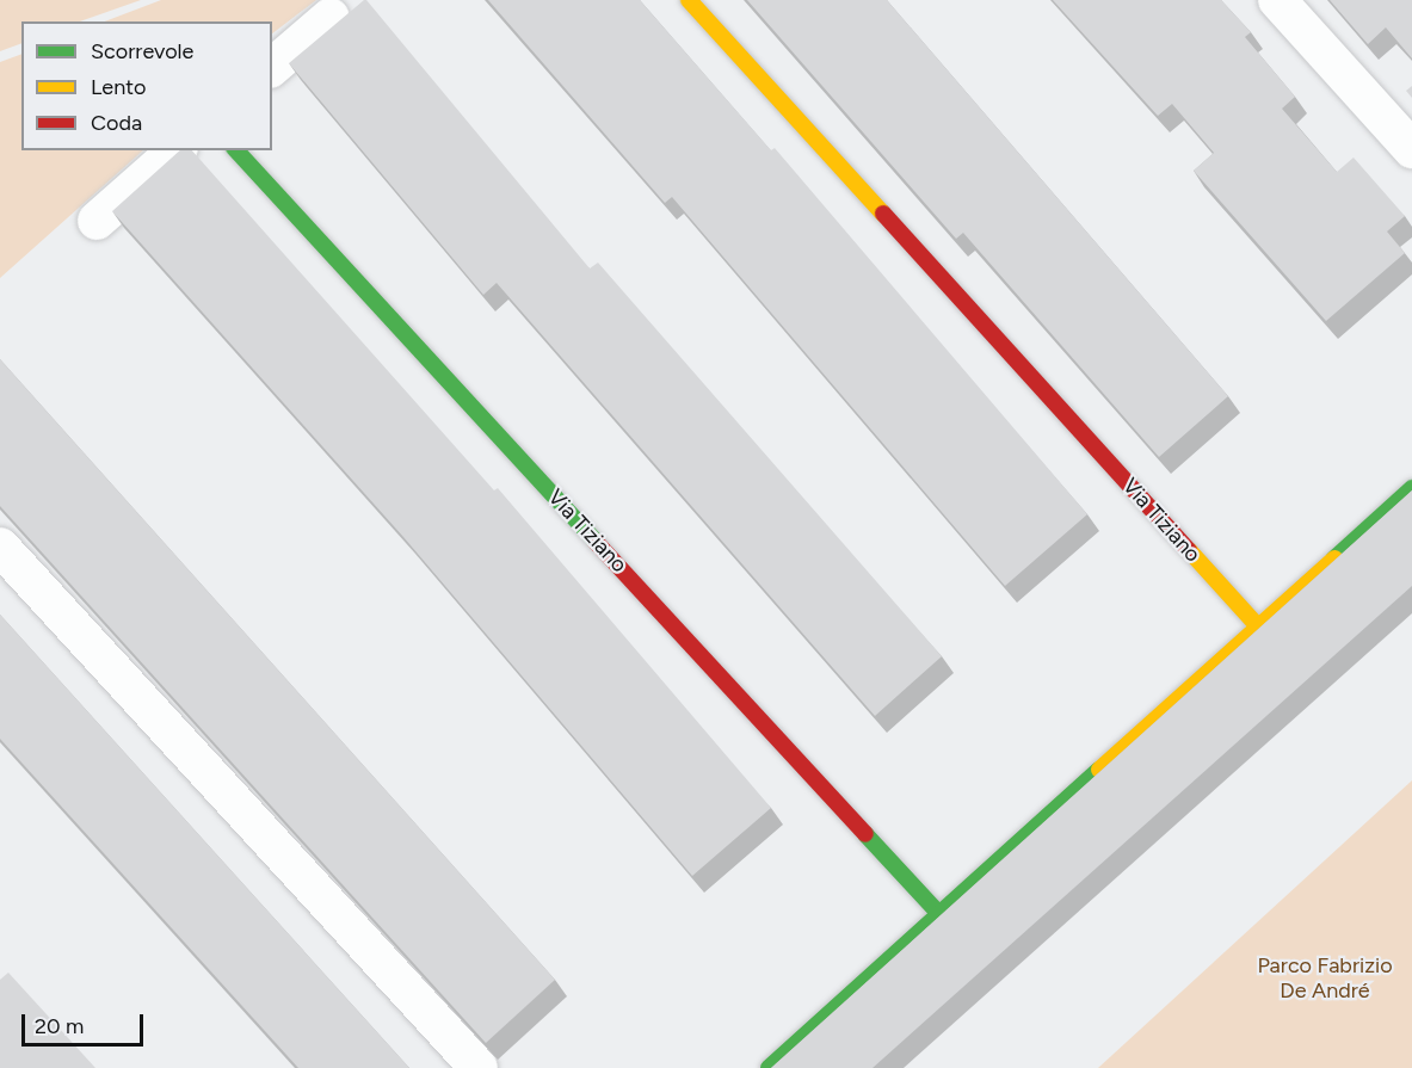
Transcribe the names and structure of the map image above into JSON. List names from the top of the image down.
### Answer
{
  "streets": {
    "street": ["Via Tiziano"]
  },
  "parks": ["Parco Fabrizio De André"],
  "legend": ["Scorrevole", "Lento", "Coda"],
  "scale_bar": "20 m"
}
